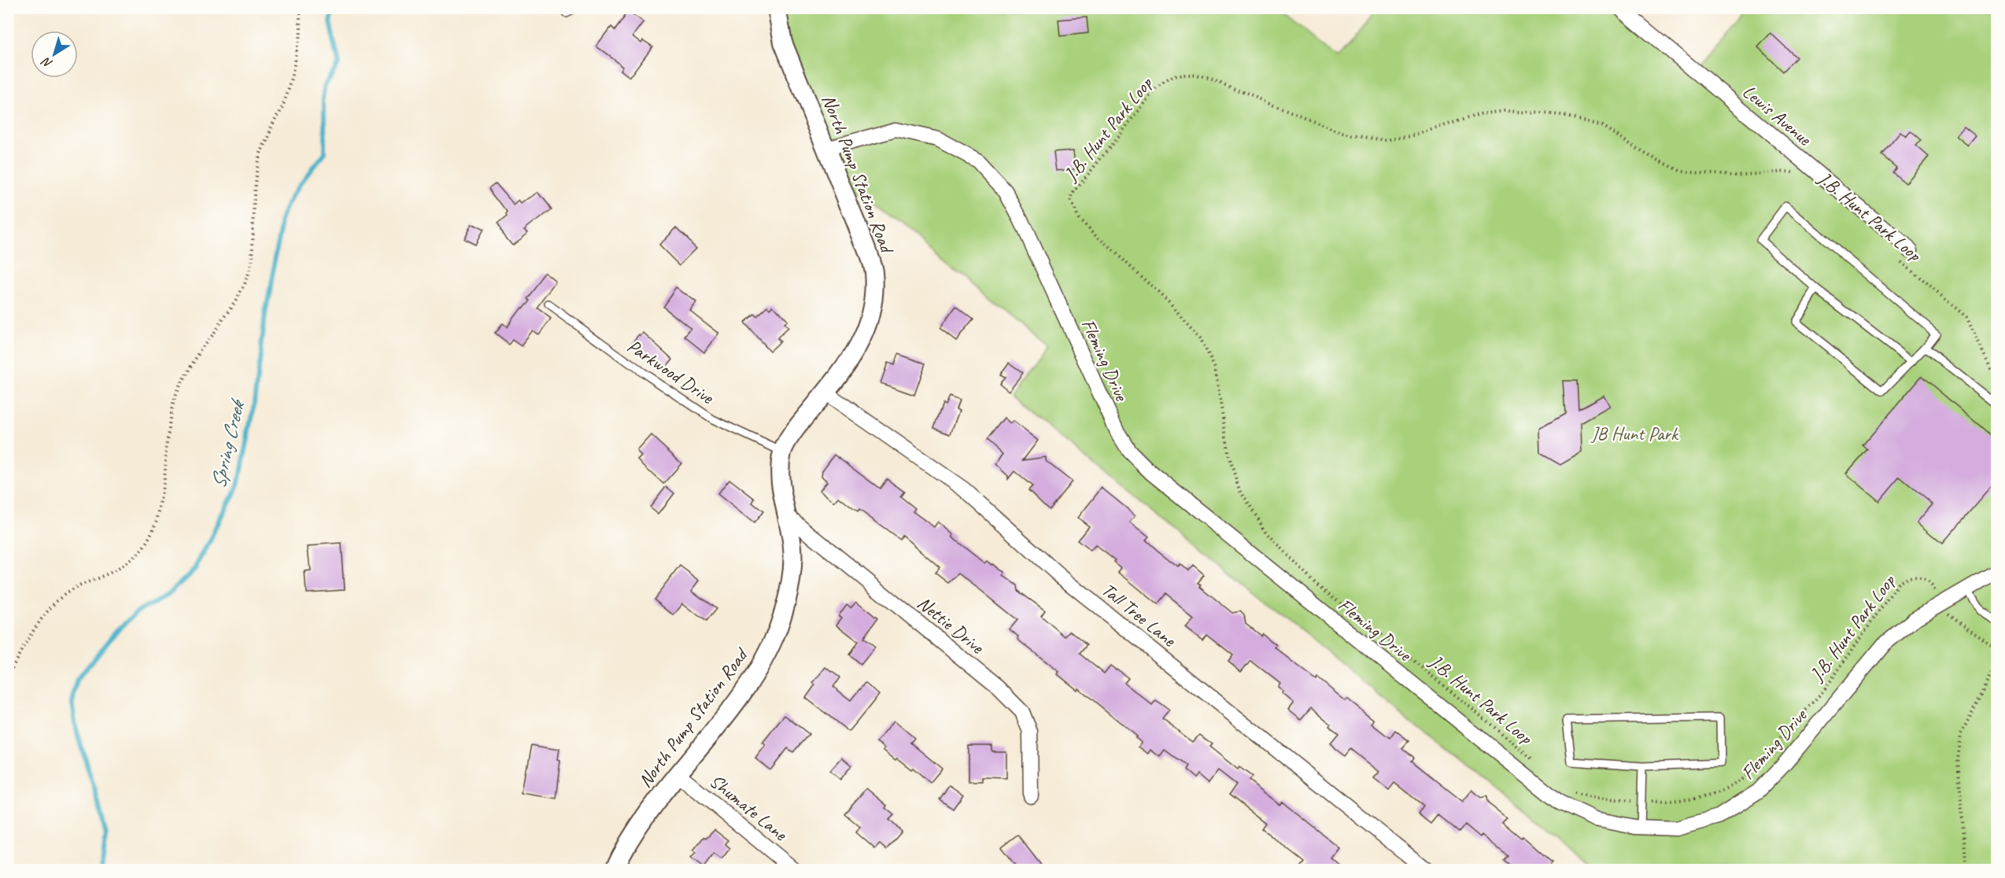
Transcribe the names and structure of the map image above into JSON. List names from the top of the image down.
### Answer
{
  "streets": {
    "street": [
      "Lewis Avenue",
      "North Pump Station Road",
      "Fleming Drive",
      "Tall Tree Lane",
      "Nettie Drive",
      "Shumate Lane"
    ],
    "lane": ["Parkwood Drive"],
    "path": ["J.B. Hunt Park Loop"]
  },
  "crossings": [
    ["North Pump Station Road", "Fleming Drive"],
    ["North Pump Station Road", "Parkwood Drive"],
    ["North Pump Station Road", "Tall Tree Lane"],
    ["North Pump Station Road", "Nettie Drive"],
    ["North Pump Station Road", "Shumate Lane"]
  ],
  "water": ["Spring Creek"],
  "parks": ["JB Hunt Park"],
  "north": "bottom left"
}
